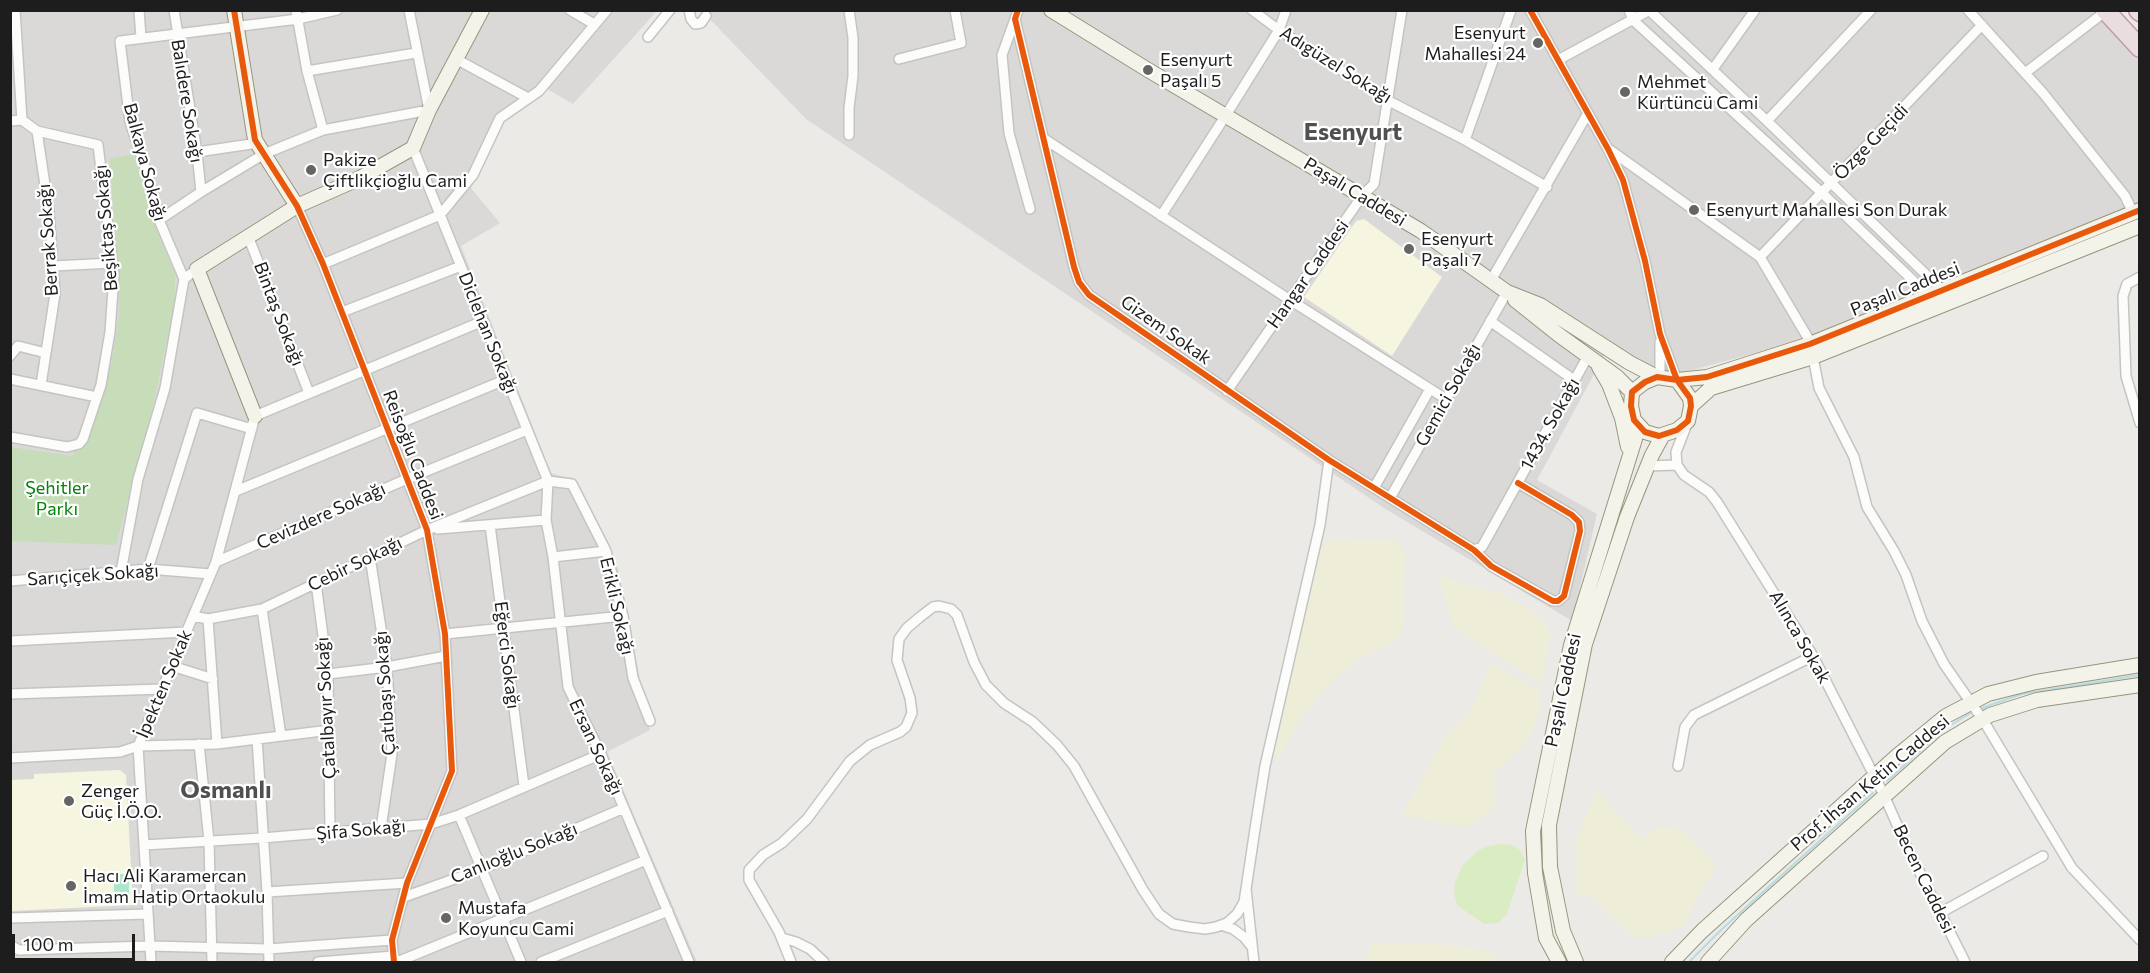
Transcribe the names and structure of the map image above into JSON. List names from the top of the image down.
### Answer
{
  "streets": {
    "street": [
      "Adıgüzel Sokağı",
      "Balıdere Sokağı",
      "Özge Geçidi",
      "Balkaya Sokağı",
      "Paşalı Caddesi",
      "Beşiktaş Sokağı",
      "Berrak Sokağı",
      "Hangar Caddesi",
      "Bintaş Sokağı",
      "Gizem Sokak",
      "Diclehan Sokağı",
      "Gemici Sokağı",
      "1434. Sokağı",
      "Reisoğlu Caddesi",
      "Cevizdere Sokağı",
      "Cebir Sokağı",
      "Sarıçiçek Sokağı",
      "Erikli Sokağı",
      "Alınca Sokak",
      "Eğerci Sokağı",
      "İpekten Sokak",
      "Çatıbaşı Sokağı",
      "Çatalbayır Sokağı",
      "Ersan Sokağı",
      "Prof. İhsan Ketin Caddesi",
      "Şifa Sokağı",
      "Canlıoğlu Sokağı",
      "Becen Caddesi"
    ]
  },
  "crossings": [
    ["Adıgüzel Sokağı", "Hangar Caddesi"],
    ["Paşalı Caddesi", "Hangar Caddesi"],
    ["Paşalı Caddesi", "Gemici Sokağı"],
    ["Beşiktaş Sokağı", "Berrak Sokağı"],
    ["Hangar Caddesi", "Gizem Sokak"],
    ["Gizem Sokak", "Gemici Sokağı"],
    ["Gizem Sokak", "1434. Sokağı"],
    ["Diclehan Sokağı", "Cevizdere Sokağı"],
    ["Diclehan Sokağı", "Cebir Sokağı"],
    ["Diclehan Sokağı", "Erikli Sokağı"],
    ["Diclehan Sokağı", "Ersan Sokağı"],
    ["Reisoğlu Caddesi", "Cevizdere Sokağı"],
    ["Reisoğlu Caddesi", "Cebir Sokağı"],
    ["Reisoğlu Caddesi", "Şifa Sokağı"],
    ["Reisoğlu Caddesi", "Canlıoğlu Sokağı"],
    ["Cevizdere Sokağı", "İpekten Sokak"],
    ["Cebir Sokağı", "Erikli Sokağı"],
    ["Cebir Sokağı", "İpekten Sokak"],
    ["Cebir Sokağı", "Çatıbaşı Sokağı"],
    ["Cebir Sokağı", "Çatalbayır Sokağı"],
    ["Sarıçiçek Sokağı", "İpekten Sokak"],
    ["Alınca Sokak", "Prof. İhsan Ketin Caddesi"],
    ["Alınca Sokak", "Becen Caddesi"],
    ["Eğerci Sokağı", "Şifa Sokağı"],
    ["İpekten Sokak", "Şifa Sokağı"],
    ["Çatıbaşı Sokağı", "Şifa Sokağı"],
    ["Çatalbayır Sokağı", "Şifa Sokağı"],
    ["Ersan Sokağı", "Şifa Sokağı"],
    ["Ersan Sokağı", "Canlıoğlu Sokağı"],
    ["Prof. İhsan Ketin Caddesi", "Becen Caddesi"]
  ],
  "districts": ["Esenyurt", "Osmanlı"],
  "parks": ["Şehitler Parkı"],
  "places": [
    "Esenyurt Mahallesi 24",
    "Esenyurt Paşalı 5",
    "Mehmet Kürtüncü Cami",
    "Pakize Çiftlikçioğlu Cami",
    "Esenyurt Mahallesi Son Durak",
    "Esenyurt Paşalı 7",
    "Zenger Güç İ.Ö.O.",
    "Hacı Ali Karamercan İmam Hatip Ortaokulu",
    "Mustafa Koyuncu Cami"
  ],
  "scale_bar": "100 m"
}
